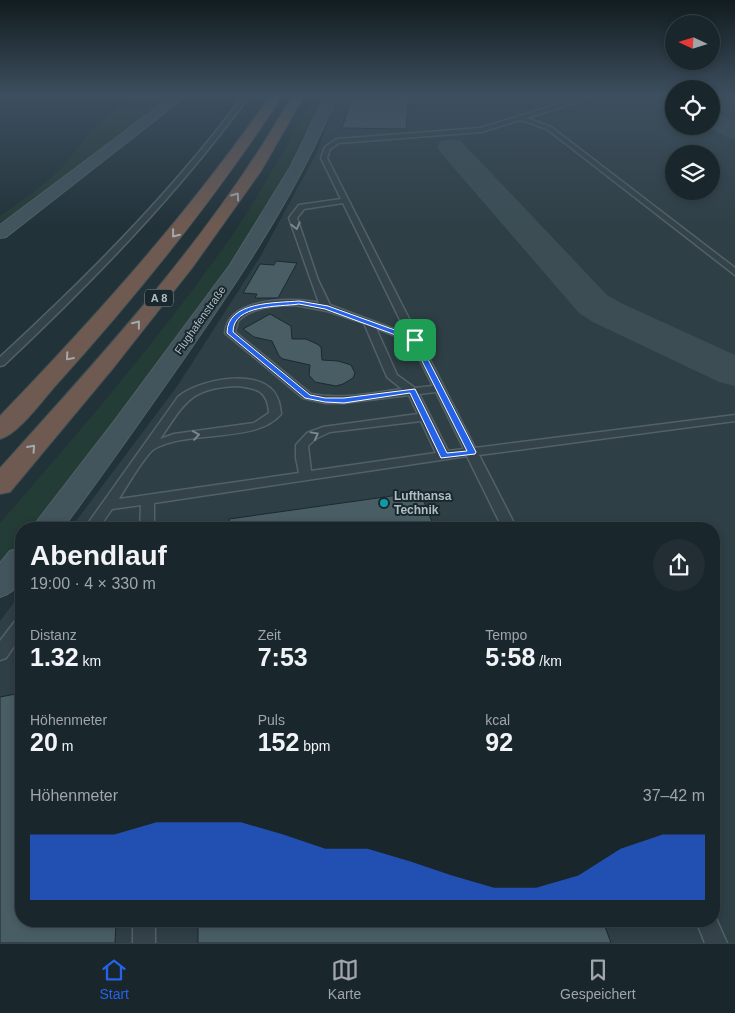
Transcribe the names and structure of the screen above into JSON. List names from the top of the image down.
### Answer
{
  "streets": {
    "highway": ["A 8"],
    "main road": ["Flughafenstraße"]
  },
  "places": ["Lufthansa Technik"],
  "north": "left",
  "page": {
    "heading": ["Abendlauf", "19:00 · 4 × 330 m"],
    "stats": [
      ["Distanz", "1.32 km"],
      ["Zeit", "7:53"],
      ["Tempo", "5:58 /km"],
      ["Höhenmeter", "20 m"],
      ["Puls", "152 bpm"],
      ["kcal", "92"]
    ],
    "chart": ["Höhenmeter", "37–42 m"],
    "tabs": ["Start", "Karte", "Gespeichert"]
  }
}
